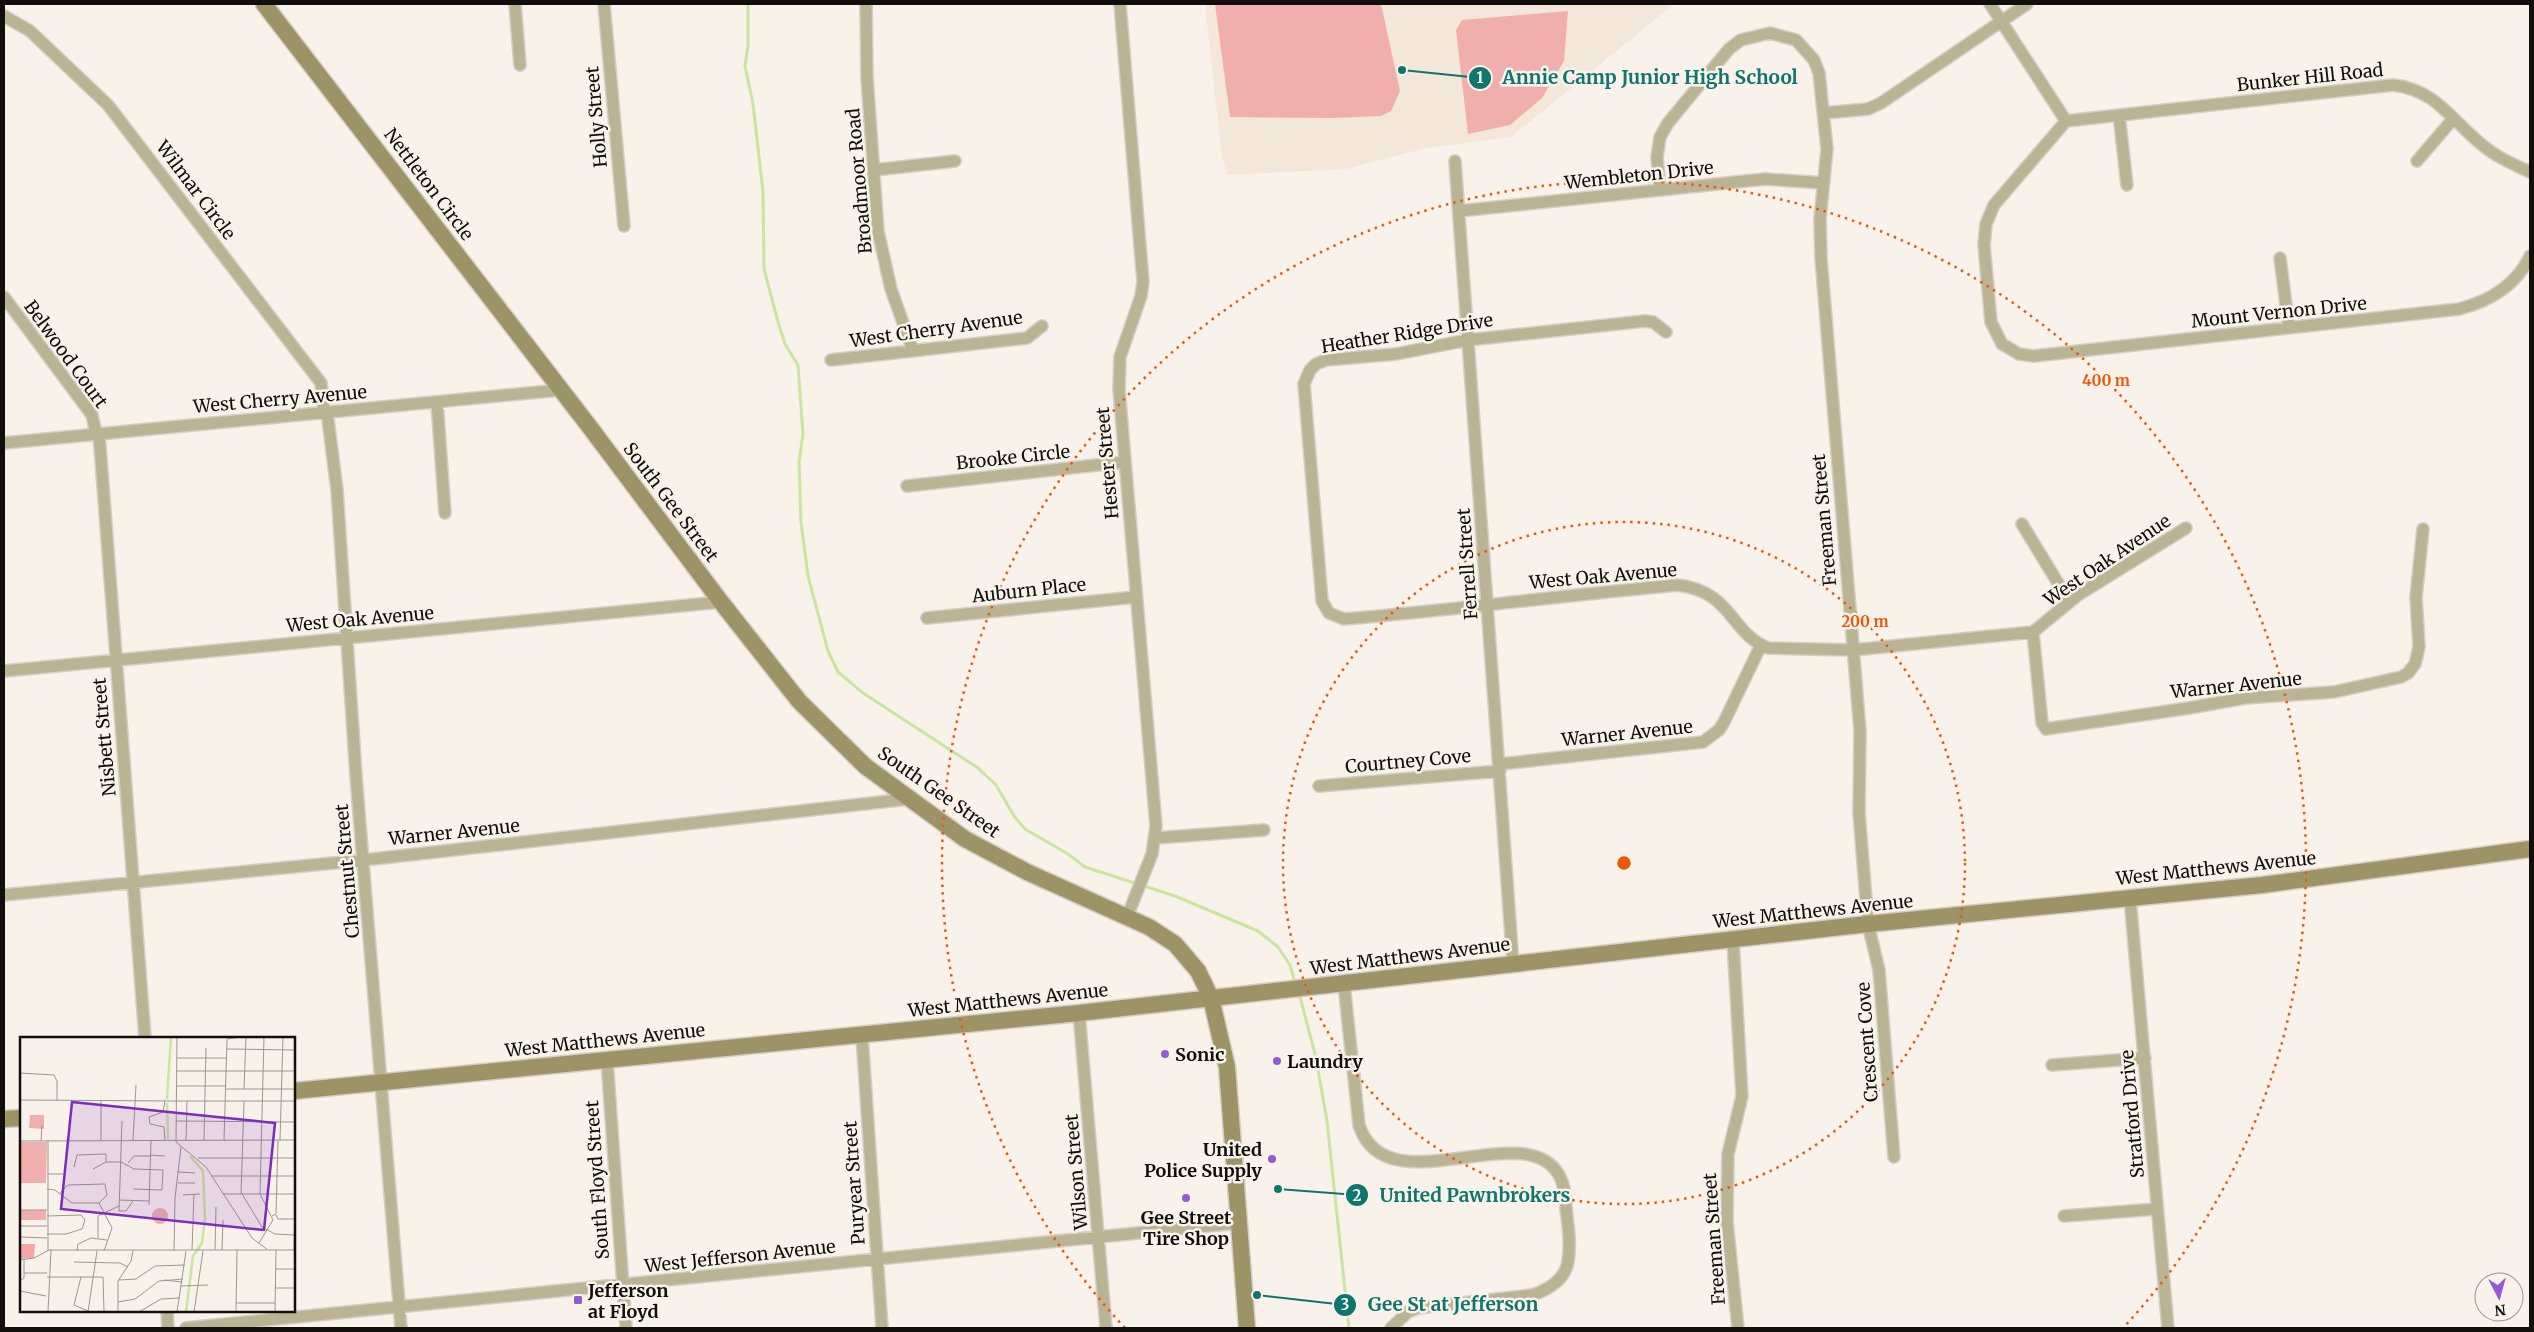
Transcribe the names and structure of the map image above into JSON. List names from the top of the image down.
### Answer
{
  "streets": {
    "street": [
      "Bunker Hill Road",
      "Holly Street",
      "Wembleton Drive",
      "Broadmoor Road",
      "Nettleton Circle",
      "Wilmar Circle",
      "Mount Vernon Drive",
      "West Cherry Avenue",
      "Heather Ridge Drive",
      "Belwood Court",
      "Brooke Circle",
      "Hester Street",
      "South Gee Street",
      "Freeman Street",
      "West Oak Avenue",
      "Ferrell Street",
      "Auburn Place",
      "Warner Avenue",
      "Nisbett Street",
      "Courtney Cove",
      "West Matthews Avenue",
      "Chestnut Street",
      "Crescent Cove",
      "Stratford Drive",
      "Wilson Street",
      "South Floyd Street",
      "Puryear Street",
      "West Jefferson Avenue"
    ]
  },
  "crossings": [
    ["Bunker Hill Road", "Mount Vernon Drive"],
    ["Wembleton Drive", "Freeman Street"],
    ["Wembleton Drive", "Ferrell Street"],
    ["Broadmoor Road", "West Cherry Avenue"],
    ["Nettleton Circle", "West Cherry Avenue"],
    ["Nettleton Circle", "South Gee Street"],
    ["Wilmar Circle", "West Cherry Avenue"],
    ["Wilmar Circle", "Chestnut Street"],
    ["West Cherry Avenue", "Belwood Court"],
    ["West Cherry Avenue", "South Gee Street"],
    ["West Cherry Avenue", "Nisbett Street"],
    ["West Cherry Avenue", "Chestnut Street"],
    ["Heather Ridge Drive", "West Oak Avenue"],
    ["Heather Ridge Drive", "Ferrell Street"],
    ["Belwood Court", "Nisbett Street"],
    ["Brooke Circle", "Hester Street"],
    ["Hester Street", "South Gee Street"],
    ["Hester Street", "Auburn Place"],
    ["South Gee Street", "West Oak Avenue"],
    ["South Gee Street", "Warner Avenue"],
    ["South Gee Street", "West Matthews Avenue"],
    ["South Gee Street", "West Jefferson Avenue"],
    ["Freeman Street", "West Matthews Avenue"],
    ["Freeman Street", "Crescent Cove"],
    ["West Oak Avenue", "Ferrell Street"],
    ["West Oak Avenue", "Warner Avenue"],
    ["West Oak Avenue", "Nisbett Street"],
    ["West Oak Avenue", "Chestnut Street"],
    ["Ferrell Street", "Warner Avenue"],
    ["Ferrell Street", "Courtney Cove"],
    ["Ferrell Street", "West Matthews Avenue"],
    ["Warner Avenue", "Nisbett Street"],
    ["Warner Avenue", "Courtney Cove"],
    ["Warner Avenue", "Chestnut Street"],
    ["West Matthews Avenue", "Chestnut Street"],
    ["West Matthews Avenue", "Crescent Cove"],
    ["West Matthews Avenue", "Stratford Drive"],
    ["West Matthews Avenue", "Wilson Street"],
    ["West Matthews Avenue", "South Floyd Street"],
    ["West Matthews Avenue", "Puryear Street"],
    ["Chestnut Street", "West Jefferson Avenue"],
    ["Wilson Street", "West Jefferson Avenue"],
    ["South Floyd Street", "West Jefferson Avenue"],
    ["Puryear Street", "West Jefferson Avenue"]
  ],
  "places": {
    "other": [
      "Annie Camp Junior High School",
      "Sonic",
      "Laundry",
      "United Police Supply",
      "United Pawnbrokers",
      "Gee Street Tire Shop",
      "Gee St at Jefferson"
    ],
    "transit": ["Jefferson at Floyd"]
  },
  "north": "bottom",
  "rings": ["400 m", "200 m"]
}
